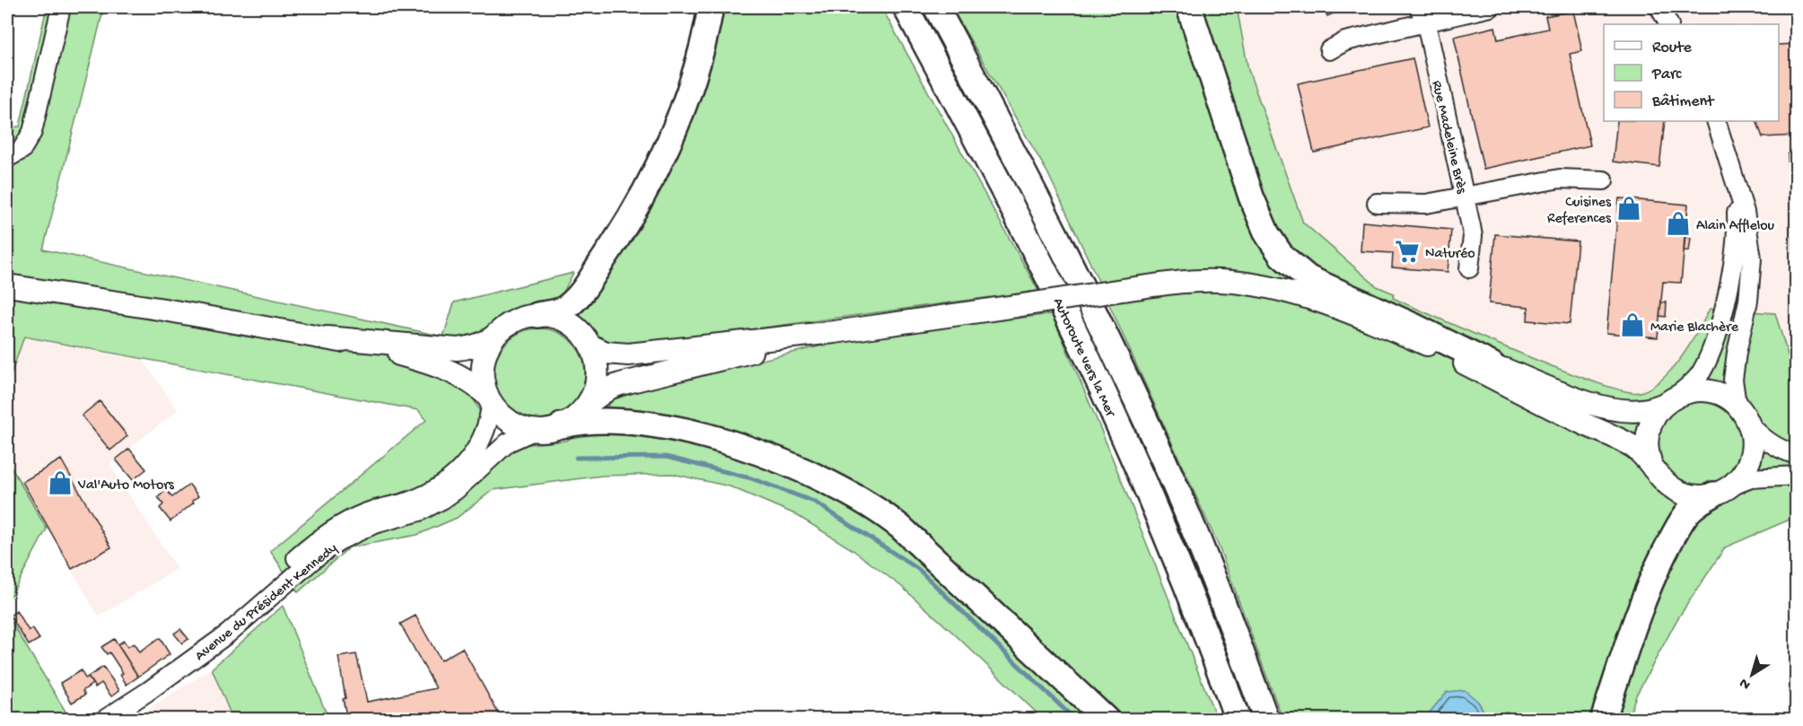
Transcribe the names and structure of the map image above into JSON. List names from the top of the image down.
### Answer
{
  "streets": {
    "highway": ["Autoroute vers la Mer"],
    "street": ["Rue Madeleine Brès", "Avenue du Président Kennedy"]
  },
  "places": {
    "shop": [
      "Cuisines References",
      "Alain Afflelou",
      "Marie Blachère",
      "Val'Auto Motors"
    ],
    "supermarket": ["Naturéo"]
  },
  "legend": ["Route", "Parc", "Bâtiment"],
  "north": "bottom left"
}
